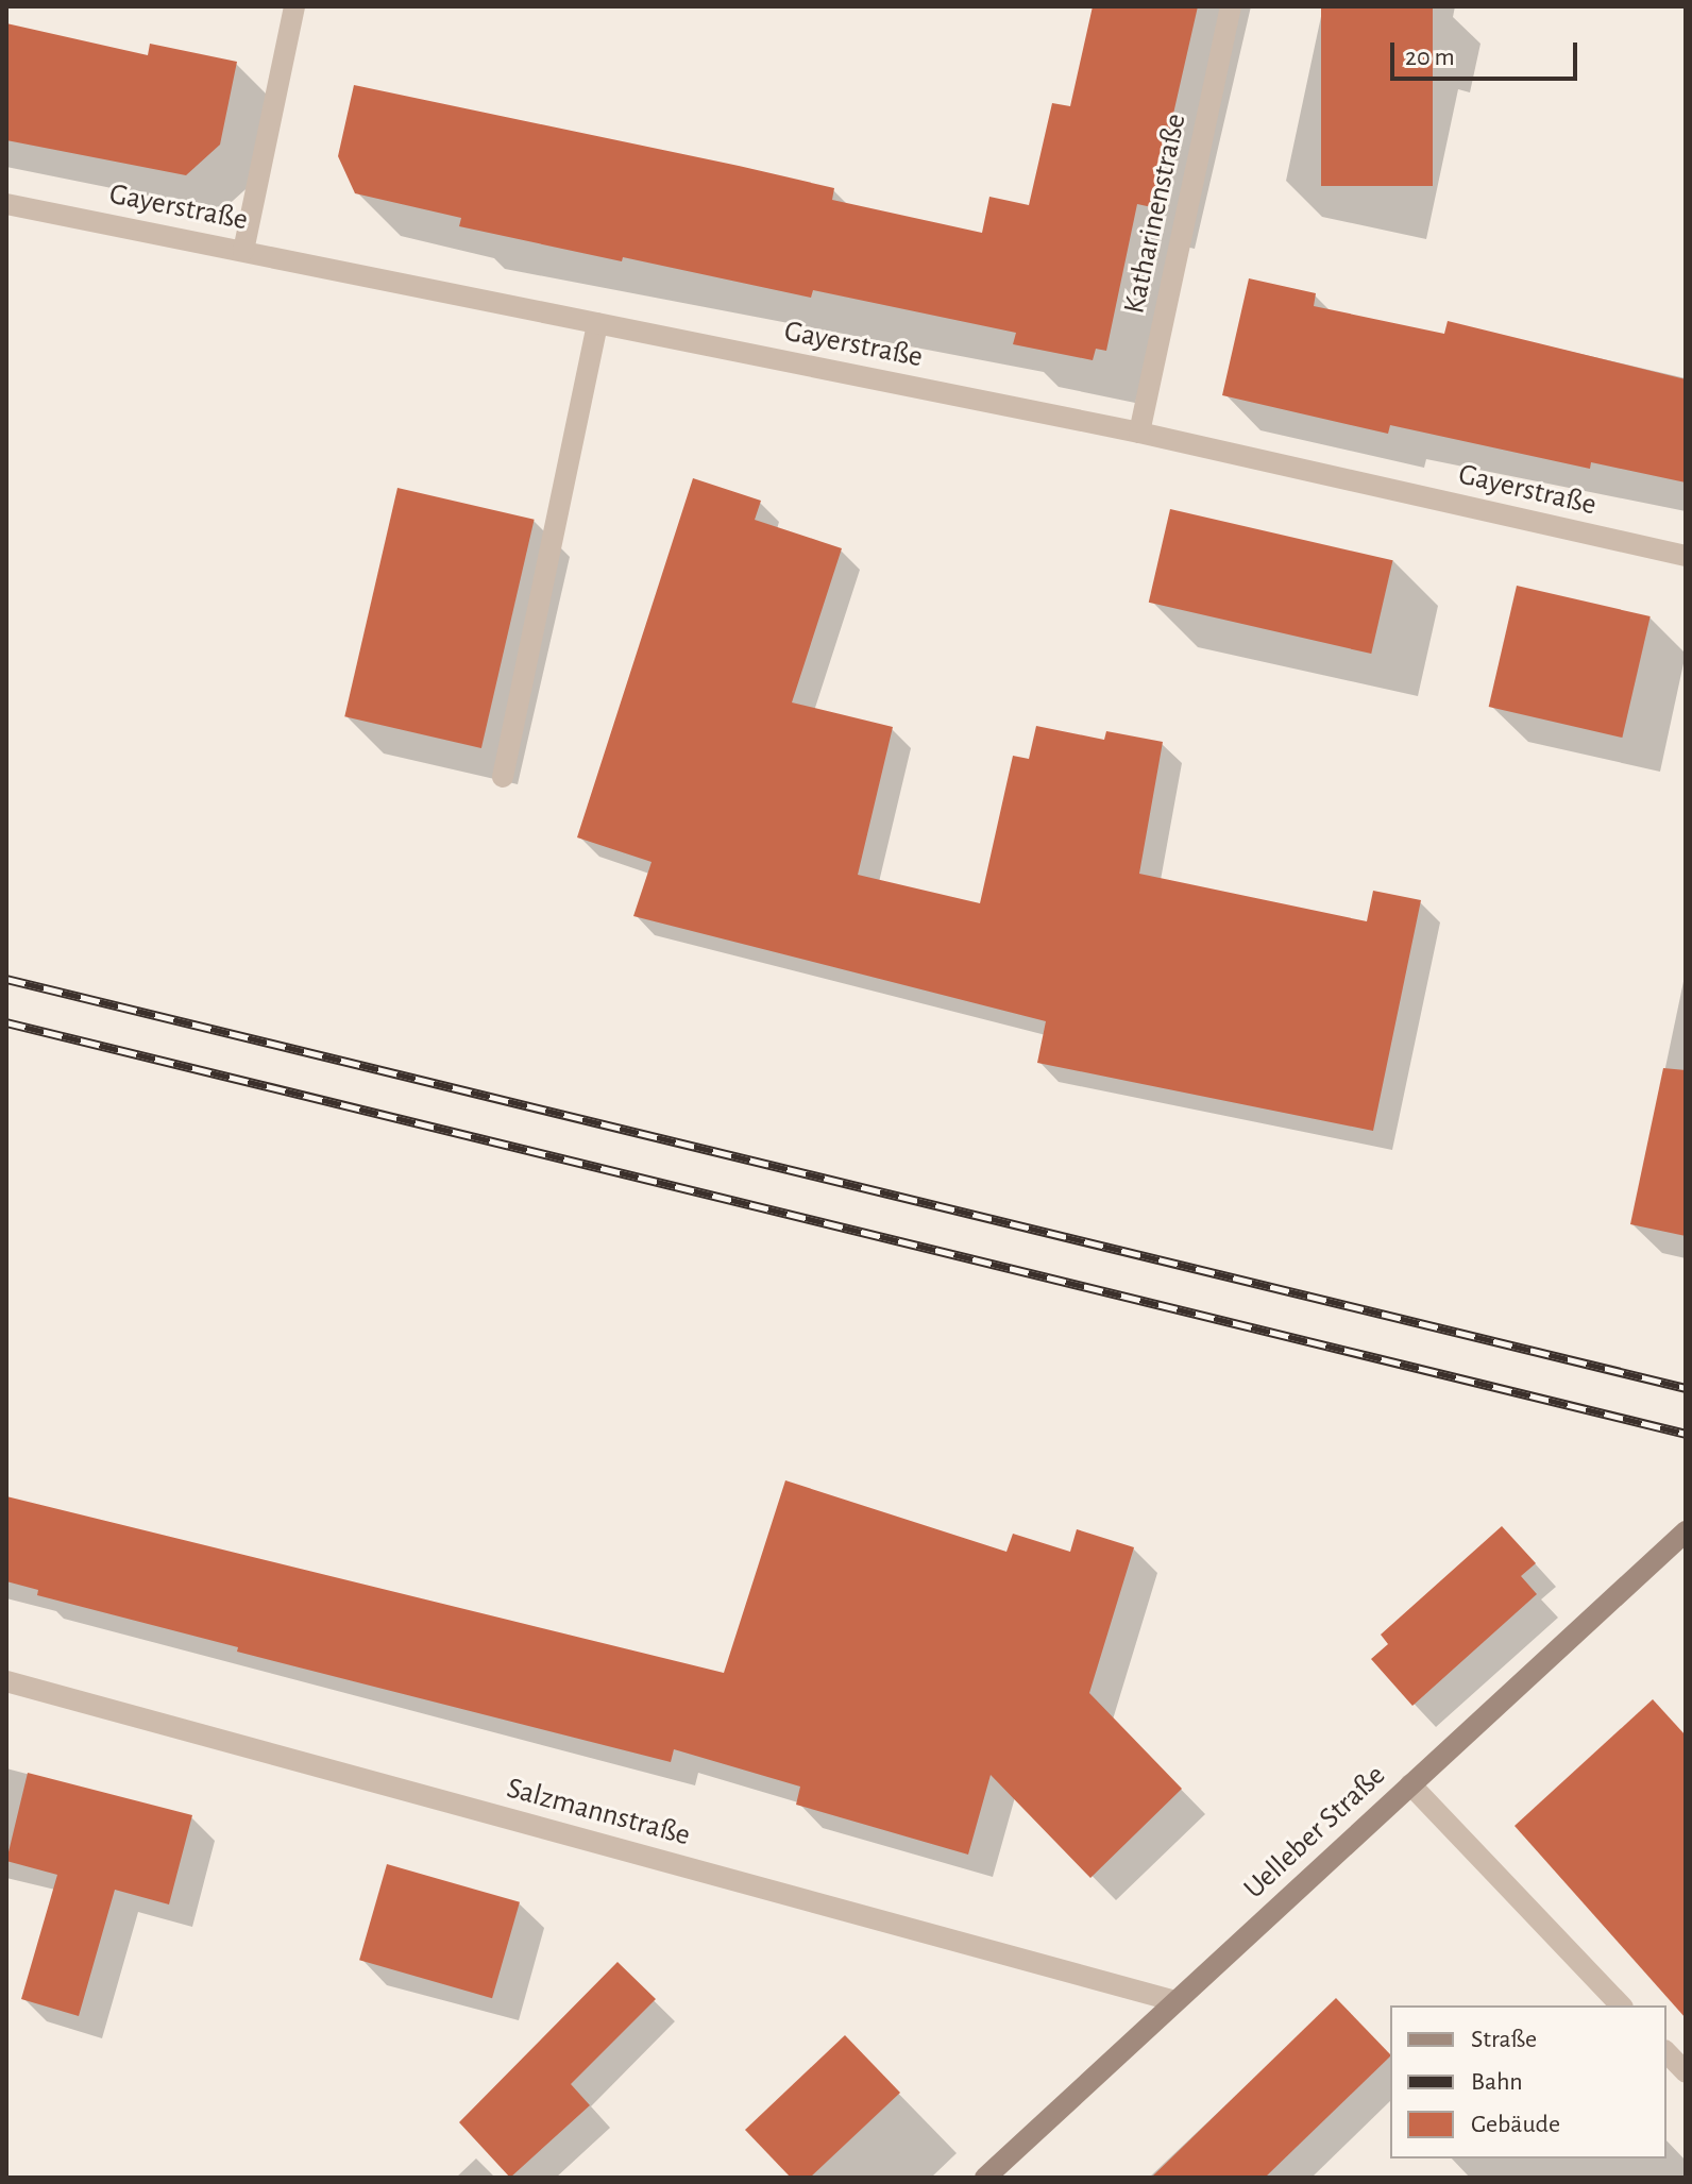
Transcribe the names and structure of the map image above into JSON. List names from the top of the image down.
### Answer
{
  "streets": {
    "street": [
      "Gayerstraße",
      "Katharinenstraße",
      "Salzmannstraße",
      "Uelleber Straße"
    ]
  },
  "crossings": [
    ["Gayerstraße", "Katharinenstraße"],
    ["Salzmannstraße", "Uelleber Straße"]
  ],
  "legend": ["Straße", "Bahn", "Gebäude"],
  "scale_bar": "20 m"
}
